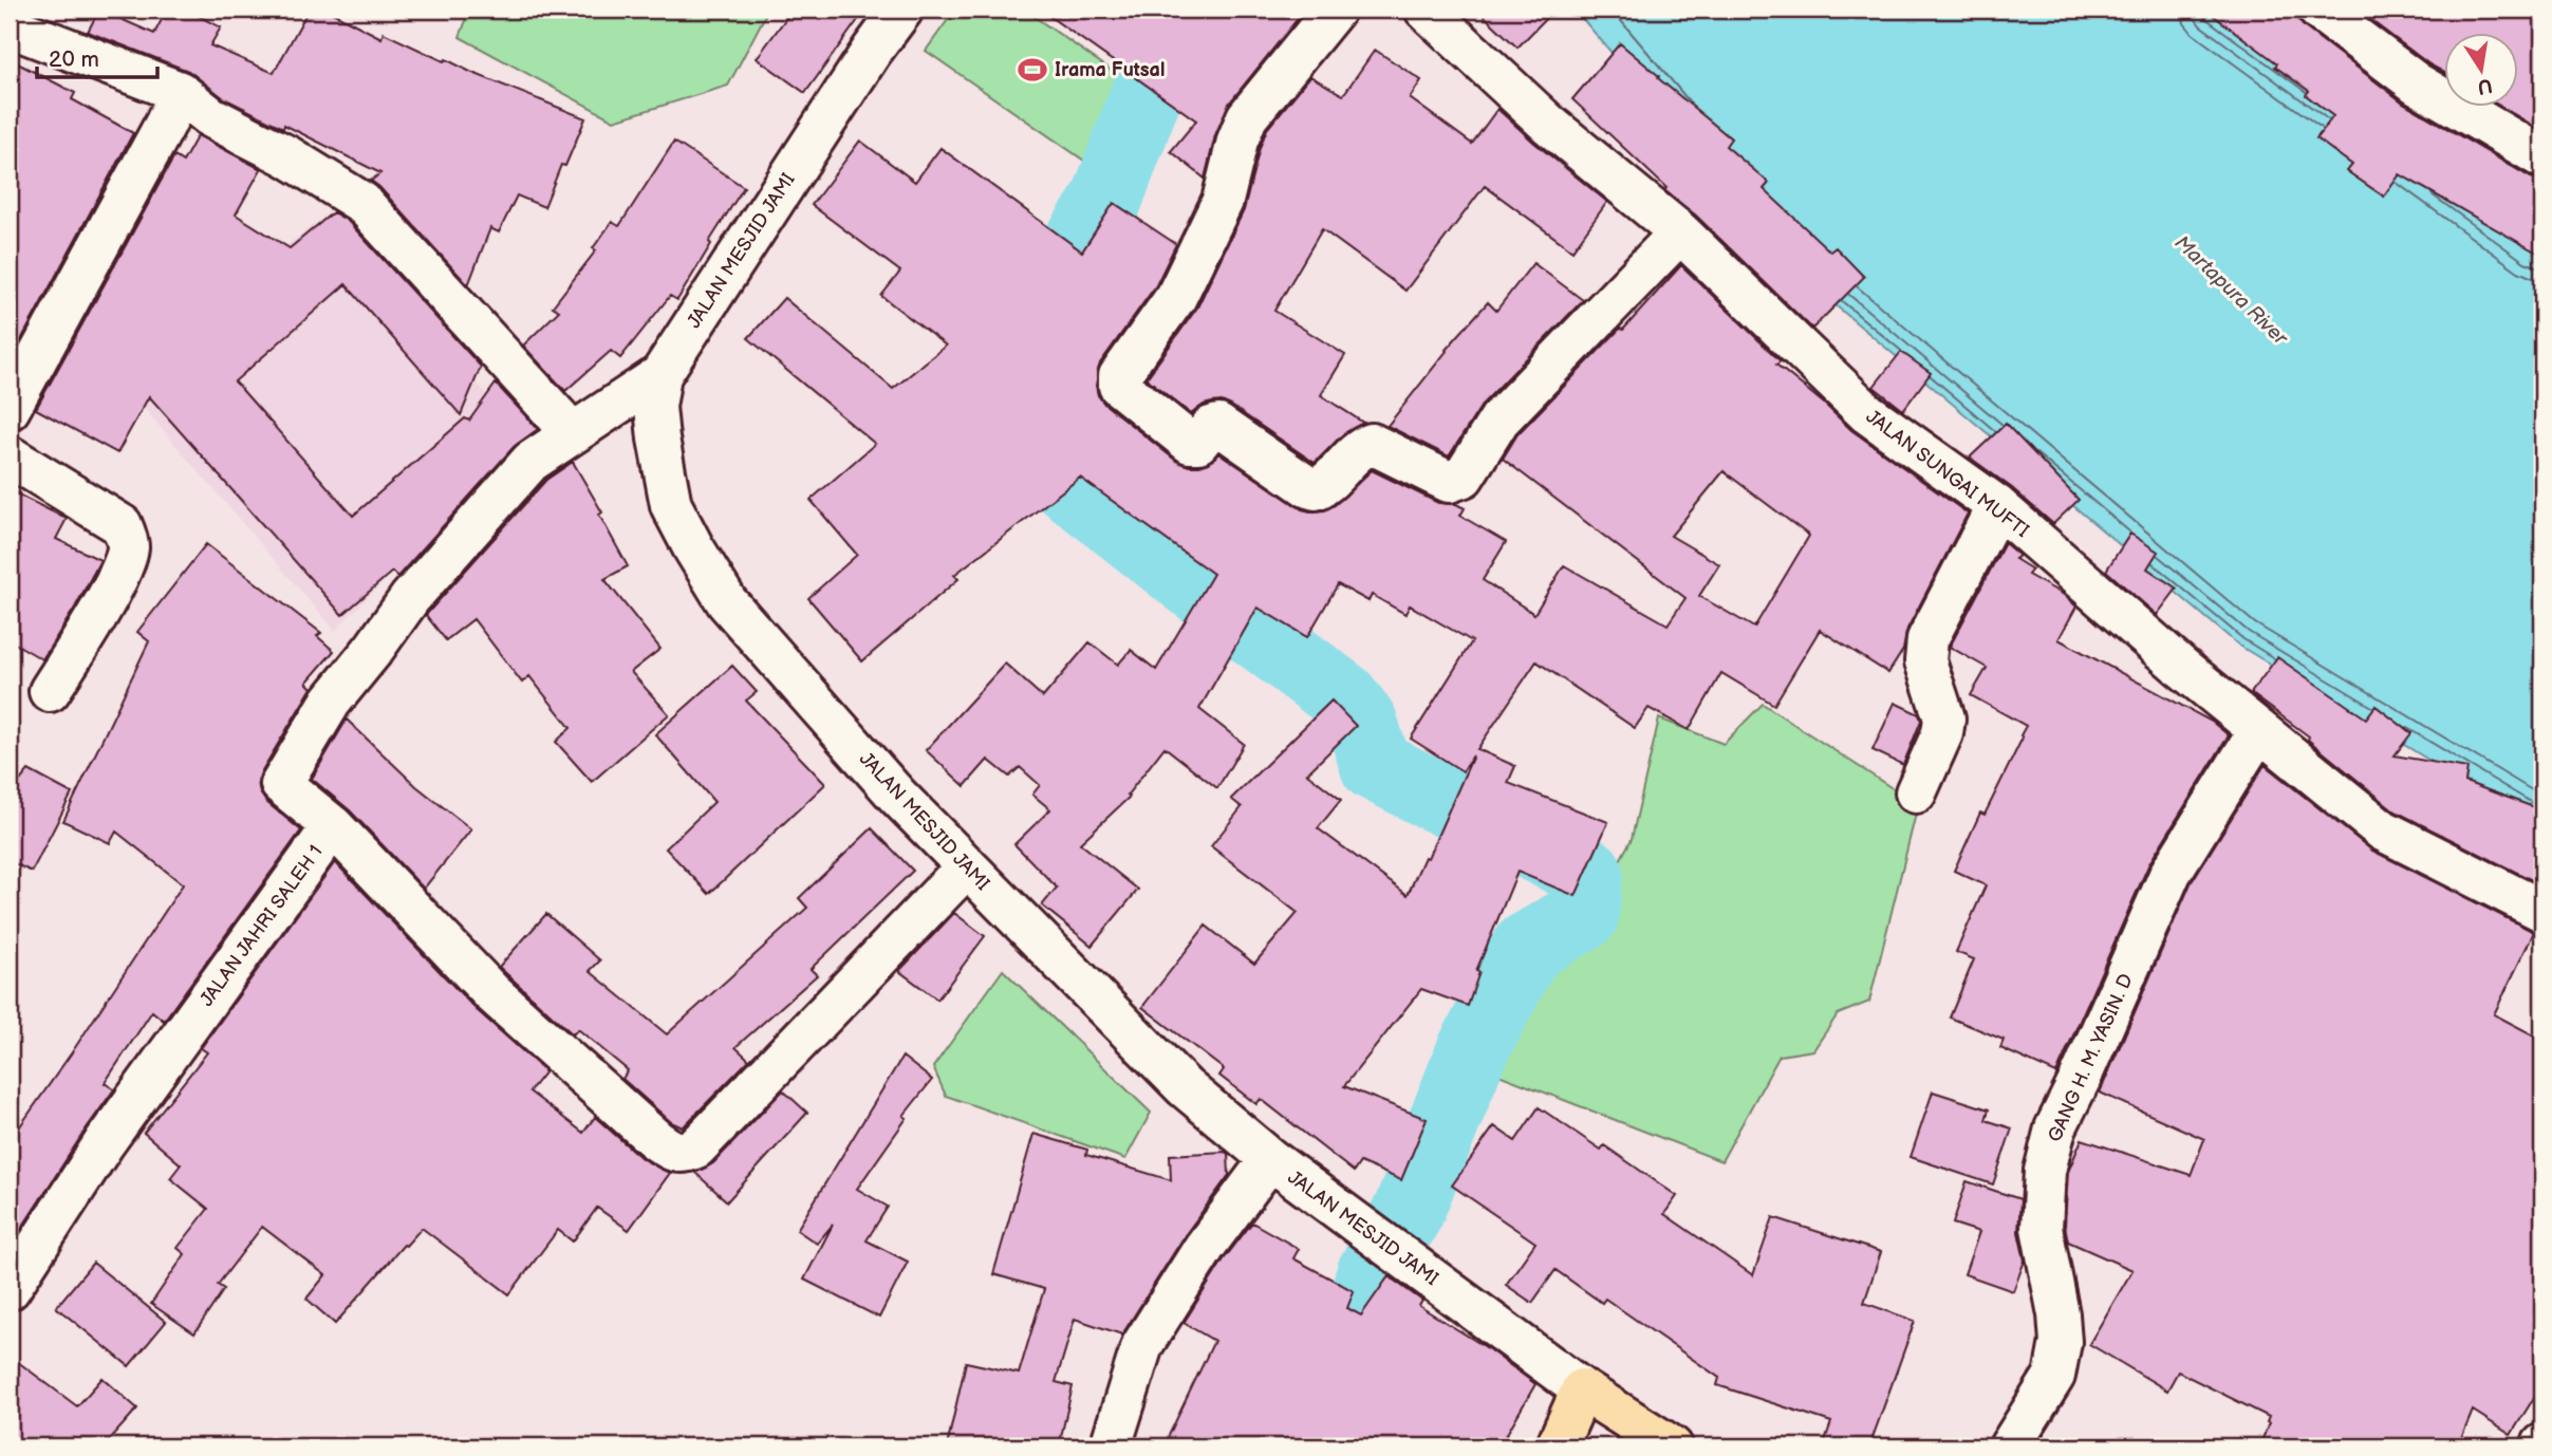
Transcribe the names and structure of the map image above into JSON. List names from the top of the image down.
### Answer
{
  "streets": {
    "main road": ["JALAN MESJID JAMI"],
    "street": ["JALAN SUNGAI MUFTI", "JALAN JAHRI SALEH 1", "GANG H. M. YASIN. D"]
  },
  "crossings": [
    ["JALAN MESJID JAMI", "JALAN JAHRI SALEH 1"],
    ["JALAN SUNGAI MUFTI", "GANG H. M. YASIN. D"]
  ],
  "water": ["Martapura River"],
  "places": {
    "sports": ["Irama Futsal"]
  },
  "scale_bar": "20 m",
  "north": "bottom"
}
